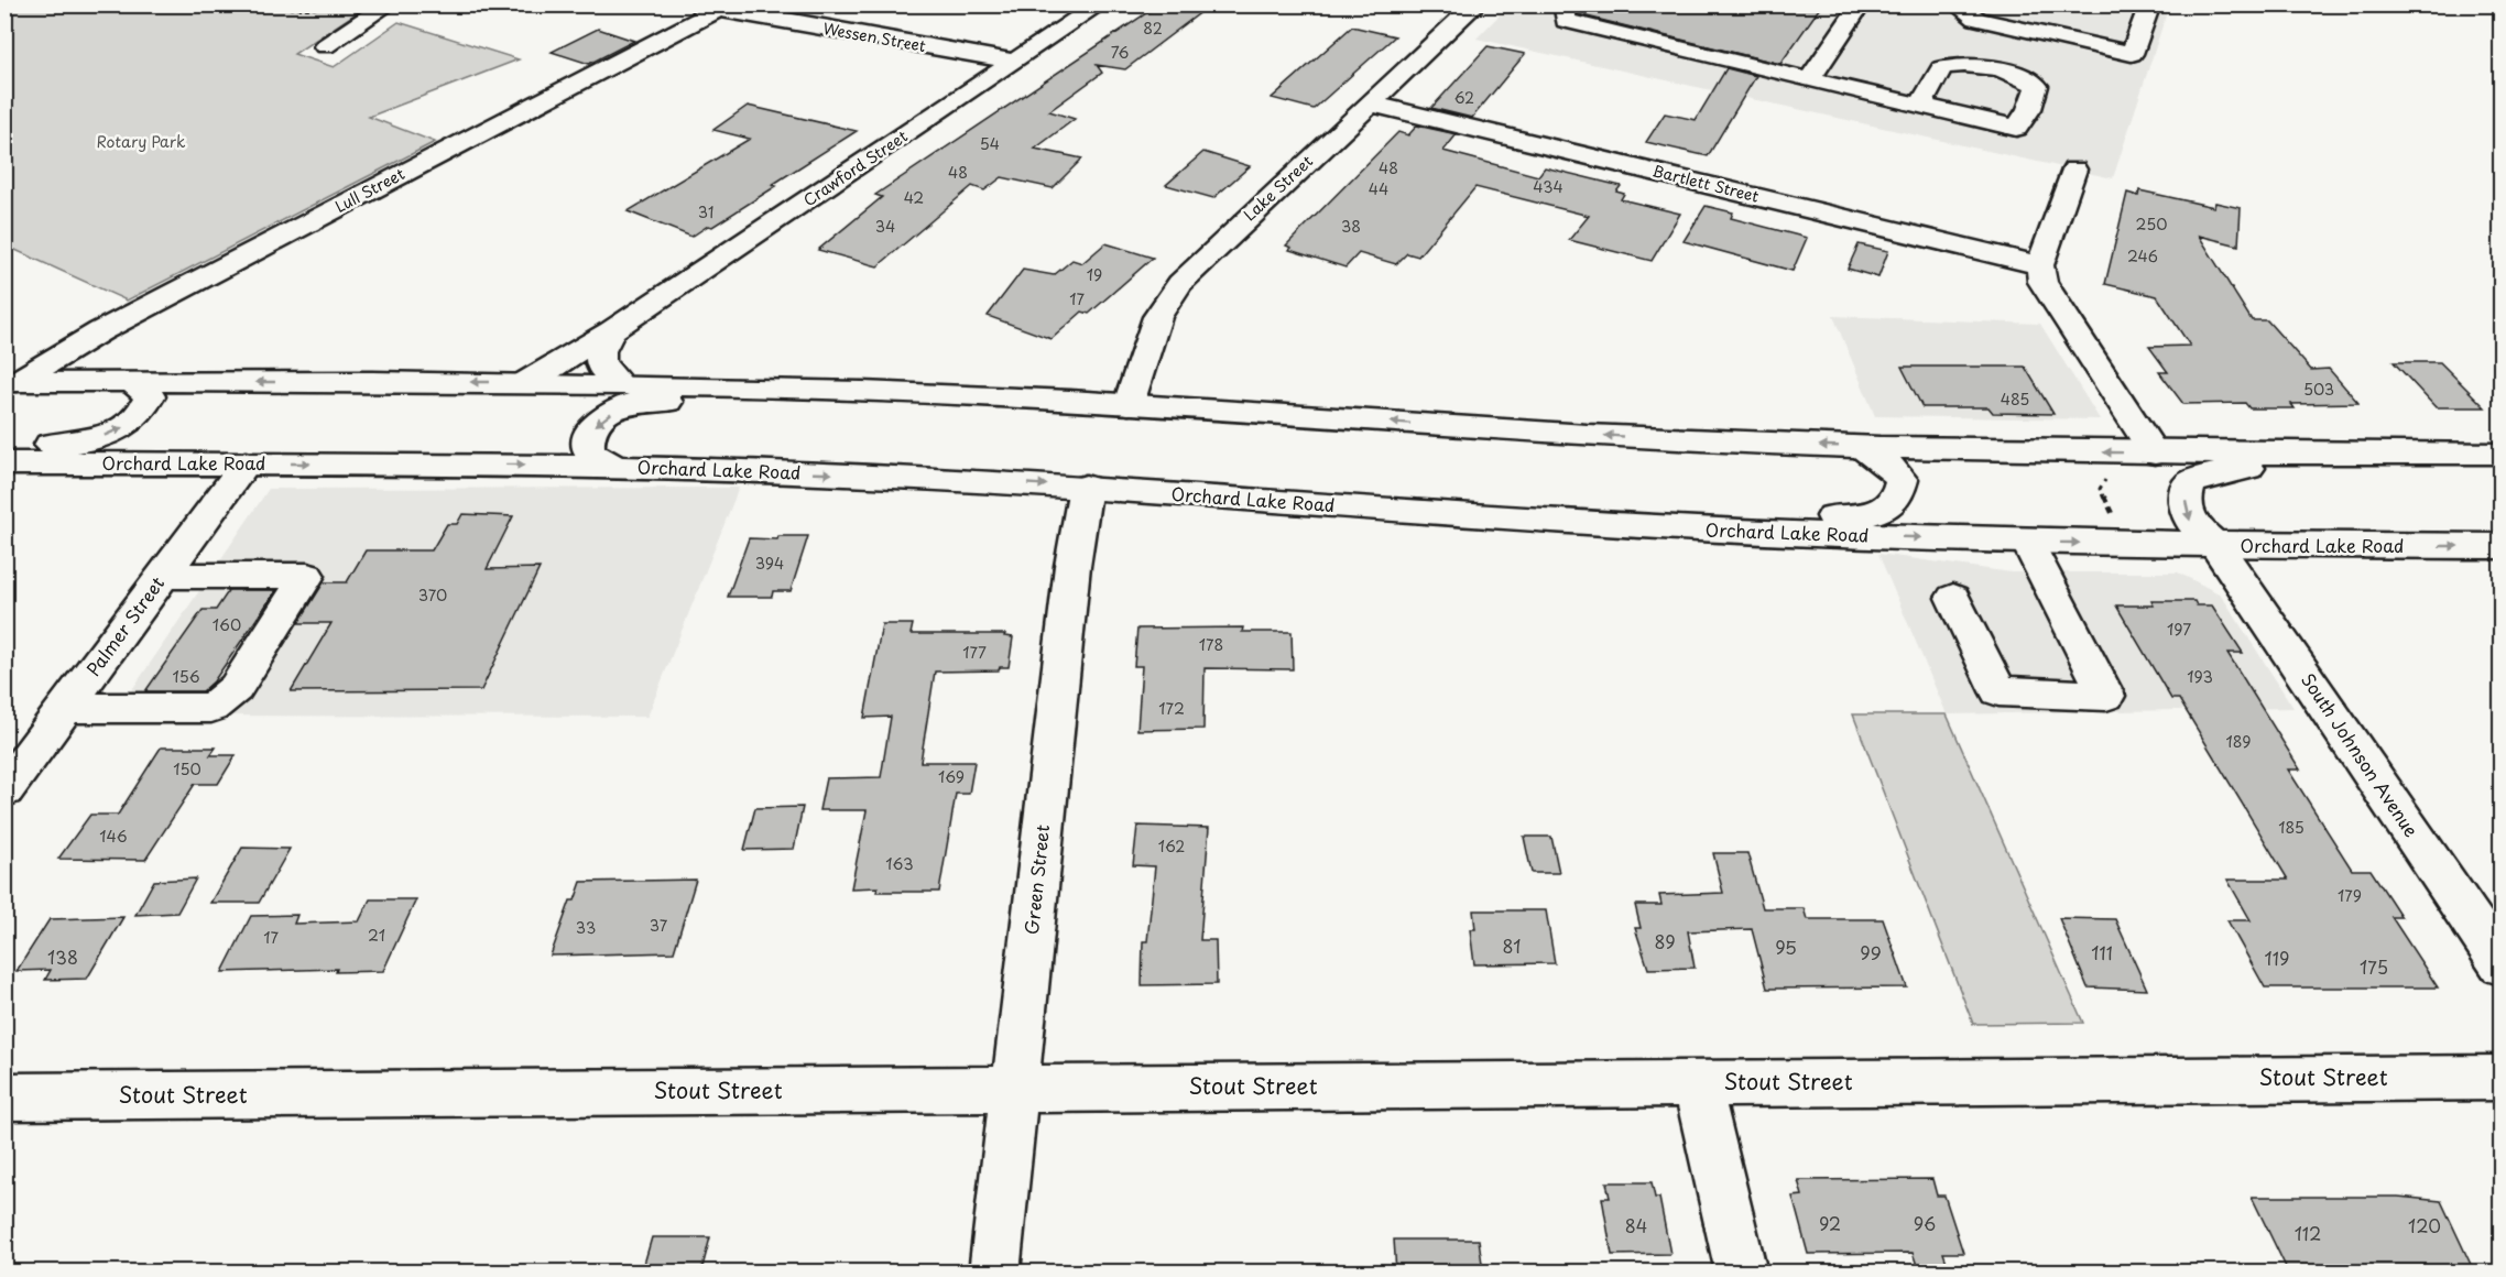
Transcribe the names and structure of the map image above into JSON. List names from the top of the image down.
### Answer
{
  "streets": {
    "street": [
      "Wessen Street",
      "Crawford Street",
      "Bartlett Street",
      "Lake Street",
      "Lull Street",
      "Orchard Lake Road",
      "Palmer Street",
      "South Johnson Avenue",
      "Green Street",
      "Stout Street"
    ]
  },
  "crossings": [
    ["Wessen Street", "Crawford Street"],
    ["Wessen Street", "Lull Street"],
    ["Bartlett Street", "Lake Street"],
    ["Orchard Lake Road", "Palmer Street"],
    ["Orchard Lake Road", "South Johnson Avenue"],
    ["Orchard Lake Road", "Green Street"],
    ["Green Street", "Stout Street"]
  ],
  "parks": ["Rotary Park"],
  "house_numbers": [
    "82",
    "76",
    "62",
    "54",
    "48",
    "48",
    "434",
    "44",
    "42",
    "31",
    "250",
    "34",
    "38",
    "246",
    "19",
    "17",
    "503",
    "485",
    "394",
    "370",
    "160",
    "197",
    "178",
    "177",
    "156",
    "193",
    "172",
    "189",
    "150",
    "169",
    "185",
    "146",
    "162",
    "163",
    "179",
    "37",
    "33",
    "21",
    "17",
    "89",
    "81",
    "95",
    "99",
    "111",
    "138",
    "119",
    "175",
    "92",
    "96",
    "84",
    "120",
    "112"
  ]
}
